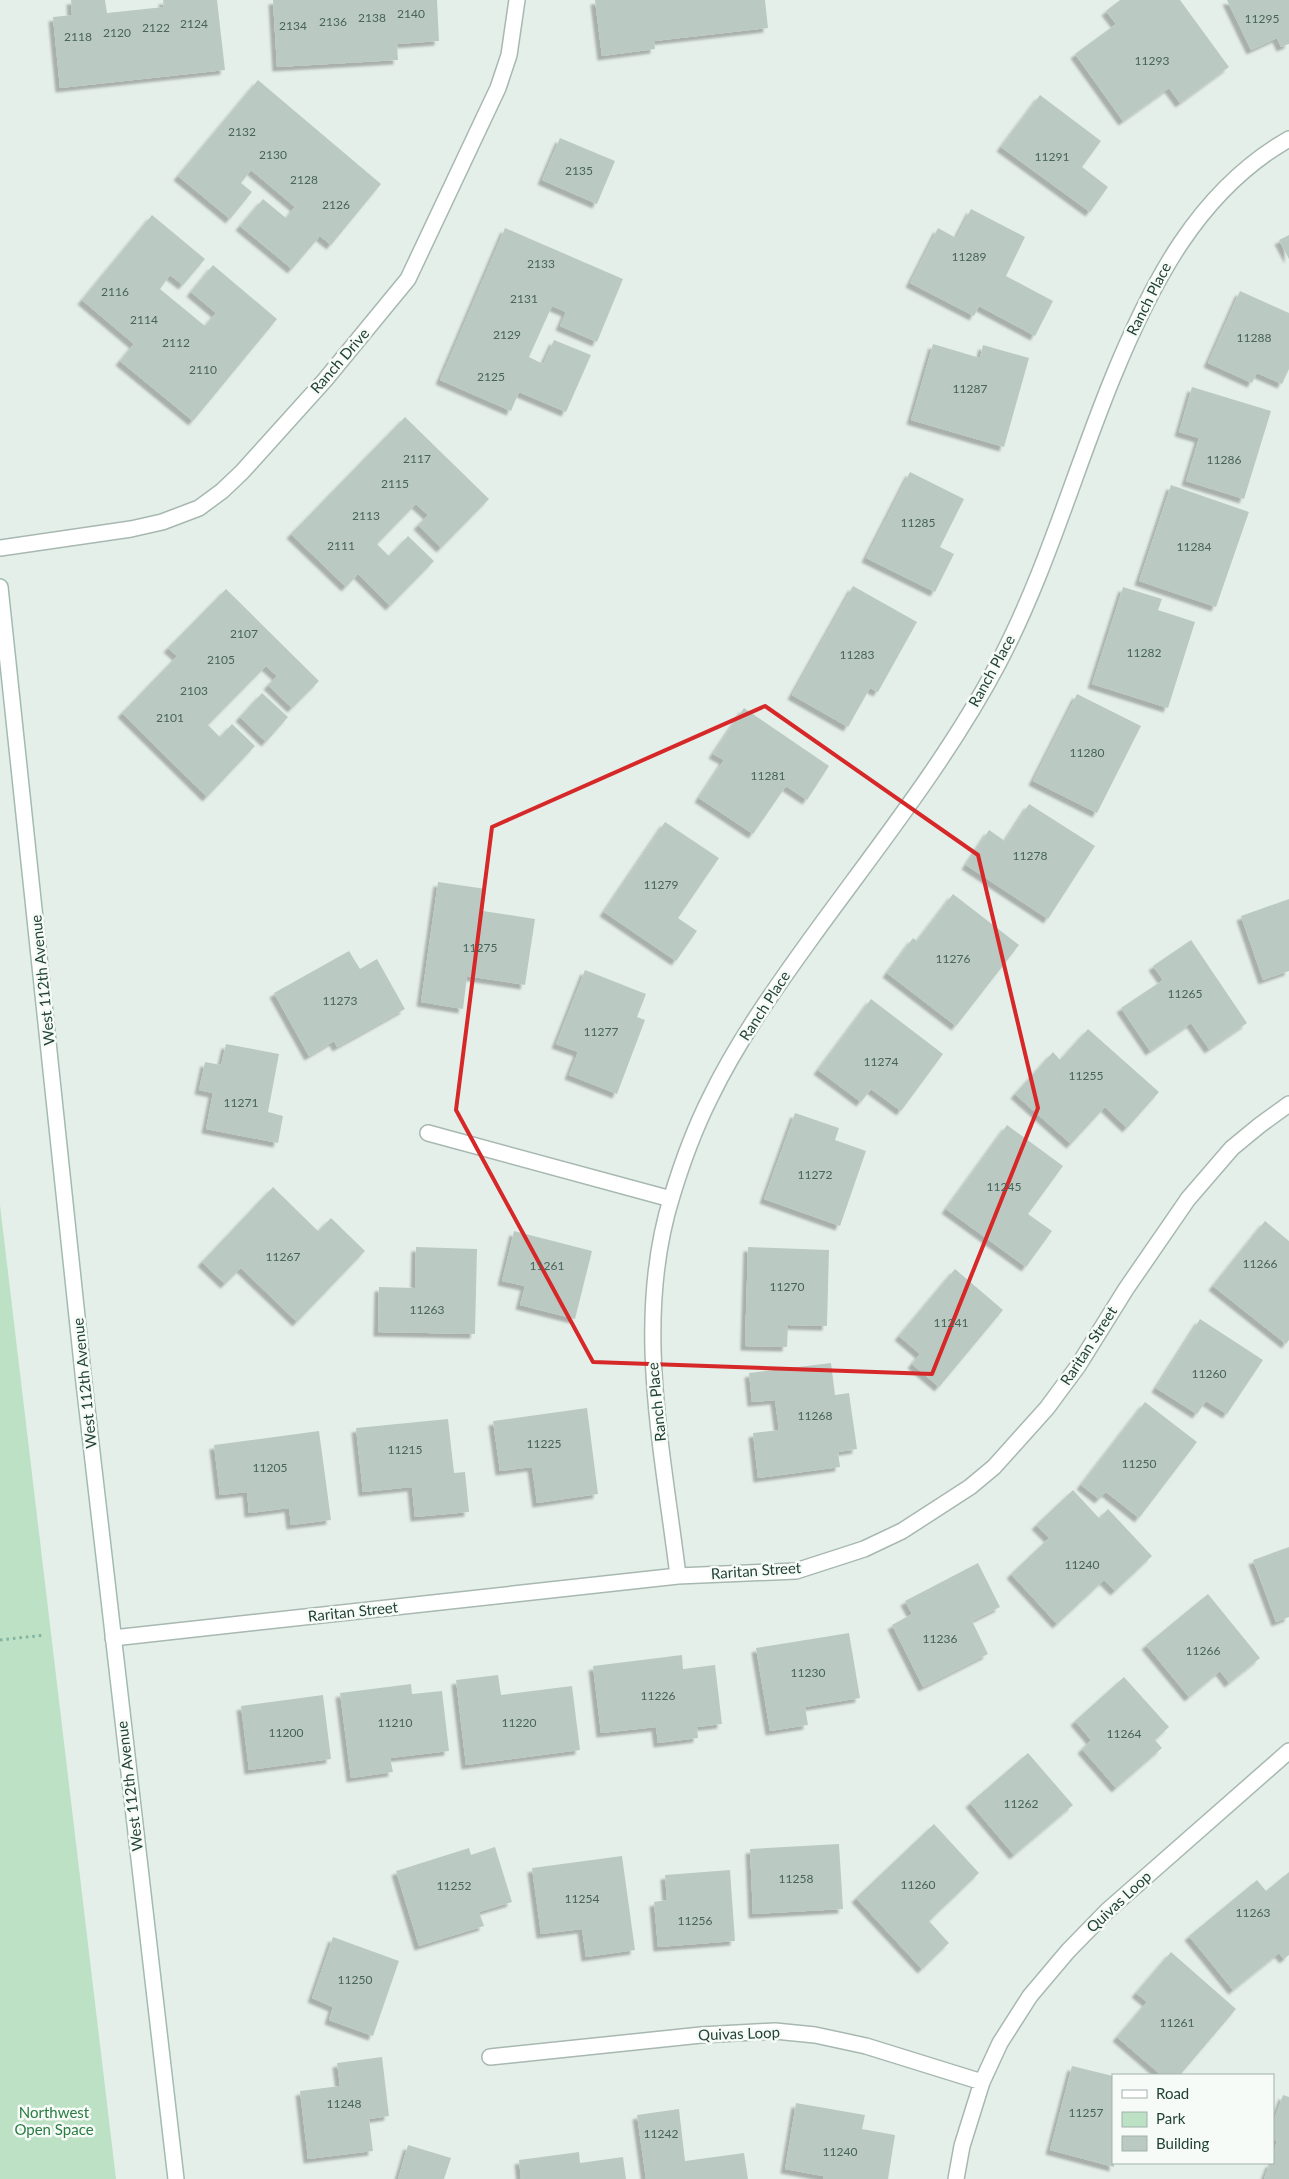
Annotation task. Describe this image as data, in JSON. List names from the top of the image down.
{
  "streets": {
    "street": [
      "Ranch Place",
      "Ranch Drive",
      "West 112th Avenue",
      "Raritan Street",
      "Quivas Loop"
    ]
  },
  "crossings": [
    ["Ranch Place", "Raritan Street"],
    ["West 112th Avenue", "Raritan Street"]
  ],
  "parks": ["Northwest Open Space"],
  "house_numbers": [
    "2140",
    "2138",
    "11295",
    "2136",
    "2124",
    "2134",
    "2122",
    "2120",
    "2118",
    "11293",
    "2132",
    "2130",
    "11291",
    "2135",
    "2128",
    "2126",
    "11289",
    "2133",
    "2116",
    "2131",
    "2114",
    "2129",
    "11288",
    "2112",
    "2110",
    "2125",
    "11287",
    "2117",
    "11286",
    "2115",
    "2113",
    "11285",
    "2111",
    "11284",
    "2107",
    "11282",
    "11283",
    "2105",
    "2103",
    "2101",
    "11280",
    "11281",
    "11278",
    "11279",
    "11275",
    "11276",
    "11265",
    "11273",
    "11277",
    "11274",
    "11255",
    "11271",
    "11272",
    "11245",
    "11267",
    "11266",
    "11261",
    "11270",
    "11263",
    "11241",
    "11260",
    "11268",
    "11225",
    "11215",
    "11250",
    "11205",
    "11240",
    "11236",
    "11266",
    "11230",
    "11226",
    "11210",
    "11220",
    "11200",
    "11264",
    "11262",
    "11258",
    "11260",
    "11252",
    "11254",
    "11263",
    "11256",
    "11250",
    "11261",
    "11248",
    "11257",
    "11242",
    "11240"
  ],
  "legend": ["Road", "Park", "Building"]
}
